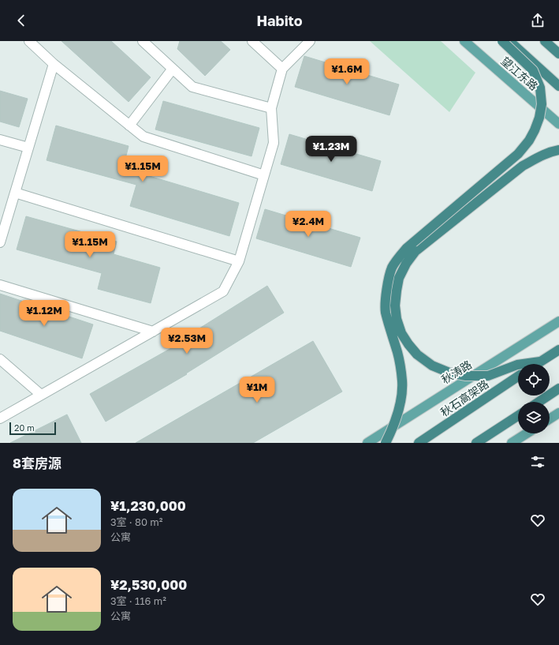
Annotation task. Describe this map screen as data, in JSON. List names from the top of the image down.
{
  "streets": {
    "highway": ["秋石高架路"],
    "main road": ["望江东路", "秋涛路"]
  },
  "scale_bar": "20 m",
  "page": {
    "header": "Habito",
    "price": [
      "¥1.6M",
      "¥1.23M",
      "¥1.15M",
      "¥2.4M",
      "¥1.15M",
      "¥1.12M",
      "¥2.53M",
      "¥1M"
    ],
    "scale": "20 m",
    "heading": "8套房源",
    "list": [
      {
        "name": "¥1,230,000",
        "note": "3室 · 80 m² · 公寓"
      },
      {
        "name": "¥2,530,000",
        "note": "3室 · 116 m² · 公寓"
      }
    ]
  }
}
